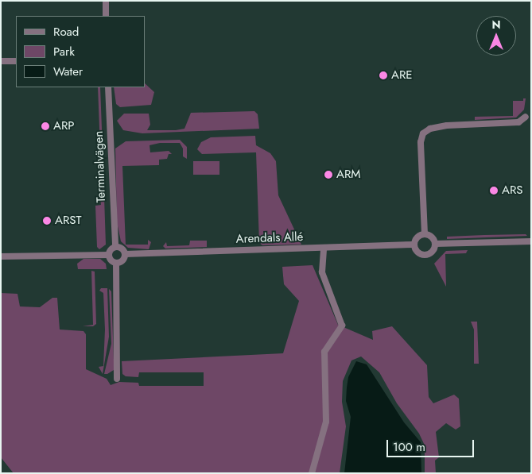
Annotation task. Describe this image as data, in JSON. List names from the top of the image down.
{
  "streets": {
    "street": ["Terminalvägen", "Arendals Allé"]
  },
  "crossings": [
    ["Terminalvägen", "Arendals Allé"]
  ],
  "places": [
    "ARE",
    "ARP",
    "ARM",
    "ARS",
    "ARST"
  ],
  "legend": ["Road", "Park", "Water"],
  "scale_bar": "100 m",
  "north": "top"
}
